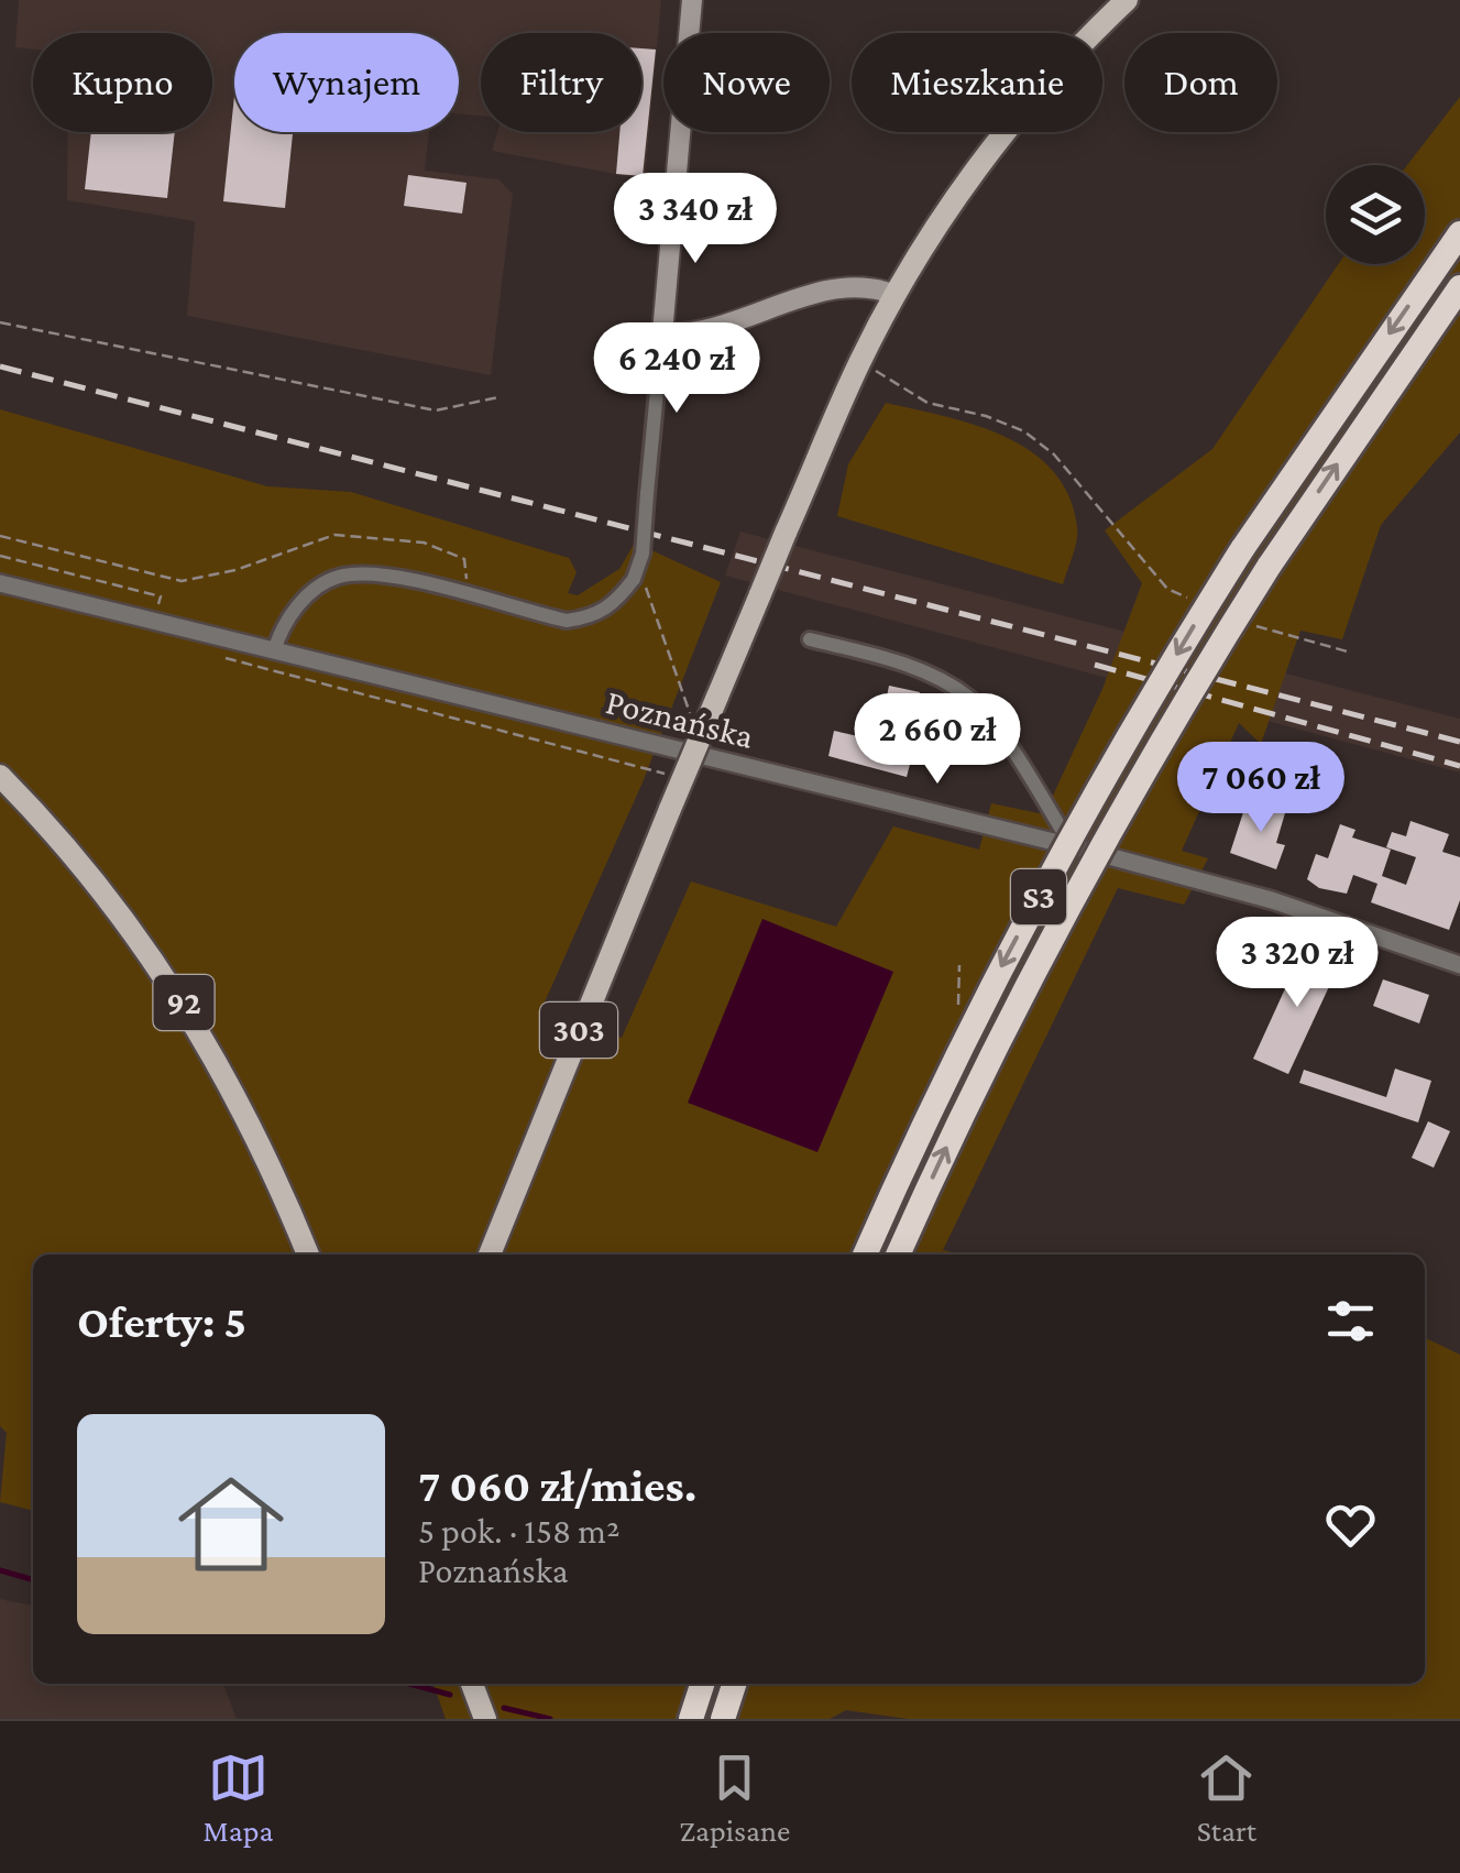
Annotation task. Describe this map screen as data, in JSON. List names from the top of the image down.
{
  "streets": {
    "highway": ["S3"],
    "main road": ["92", "303"],
    "street": ["Poznańska"]
  },
  "page": {
    "chip": [
      "Kupno",
      "Wynajem",
      "Filtry",
      "Nowe",
      "Mieszkanie",
      "Dom"
    ],
    "price": [
      "3 340 zł",
      "6 240 zł",
      "2 660 zł",
      "7 060 zł",
      "3 320 zł"
    ],
    "heading": "Oferty: 5",
    "list": [
      {
        "name": "7 060 zł/mies.",
        "note": "5 pok. · 158 m² · Poznańska"
      }
    ],
    "tabs": ["Mapa", "Zapisane", "Start"]
  }
}
